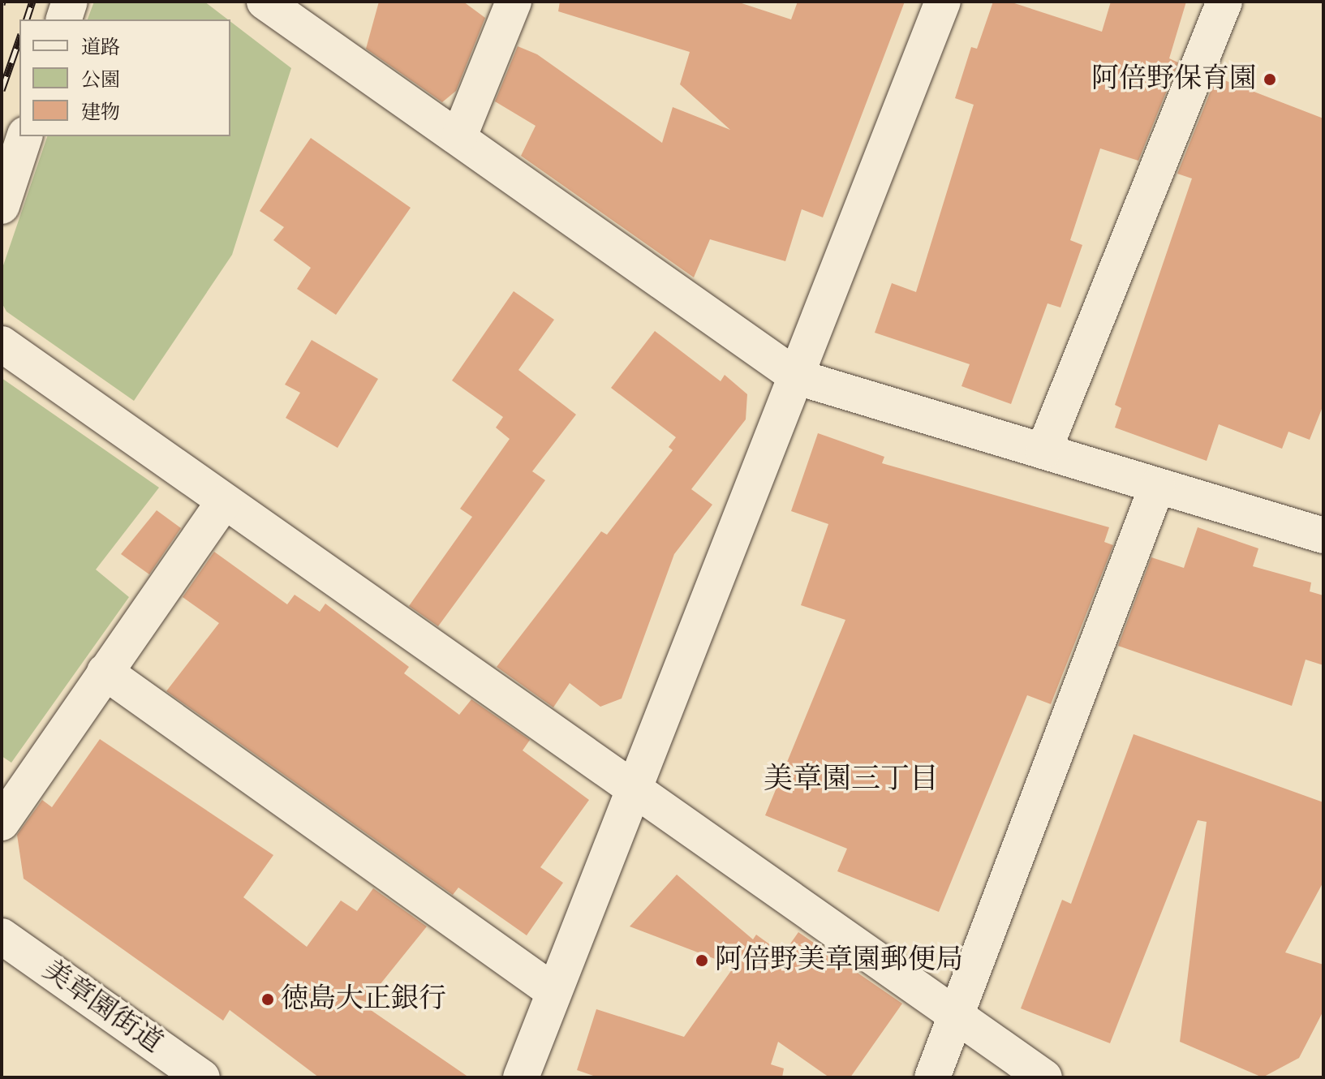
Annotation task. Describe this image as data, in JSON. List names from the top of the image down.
{
  "streets": {
    "street": ["美章園街道"]
  },
  "districts": ["美章園三丁目"],
  "places": ["阿倍野保育園", "阿倍野美章園郵便局", "徳島大正銀行"],
  "legend": ["道路", "公園", "建物"]
}
